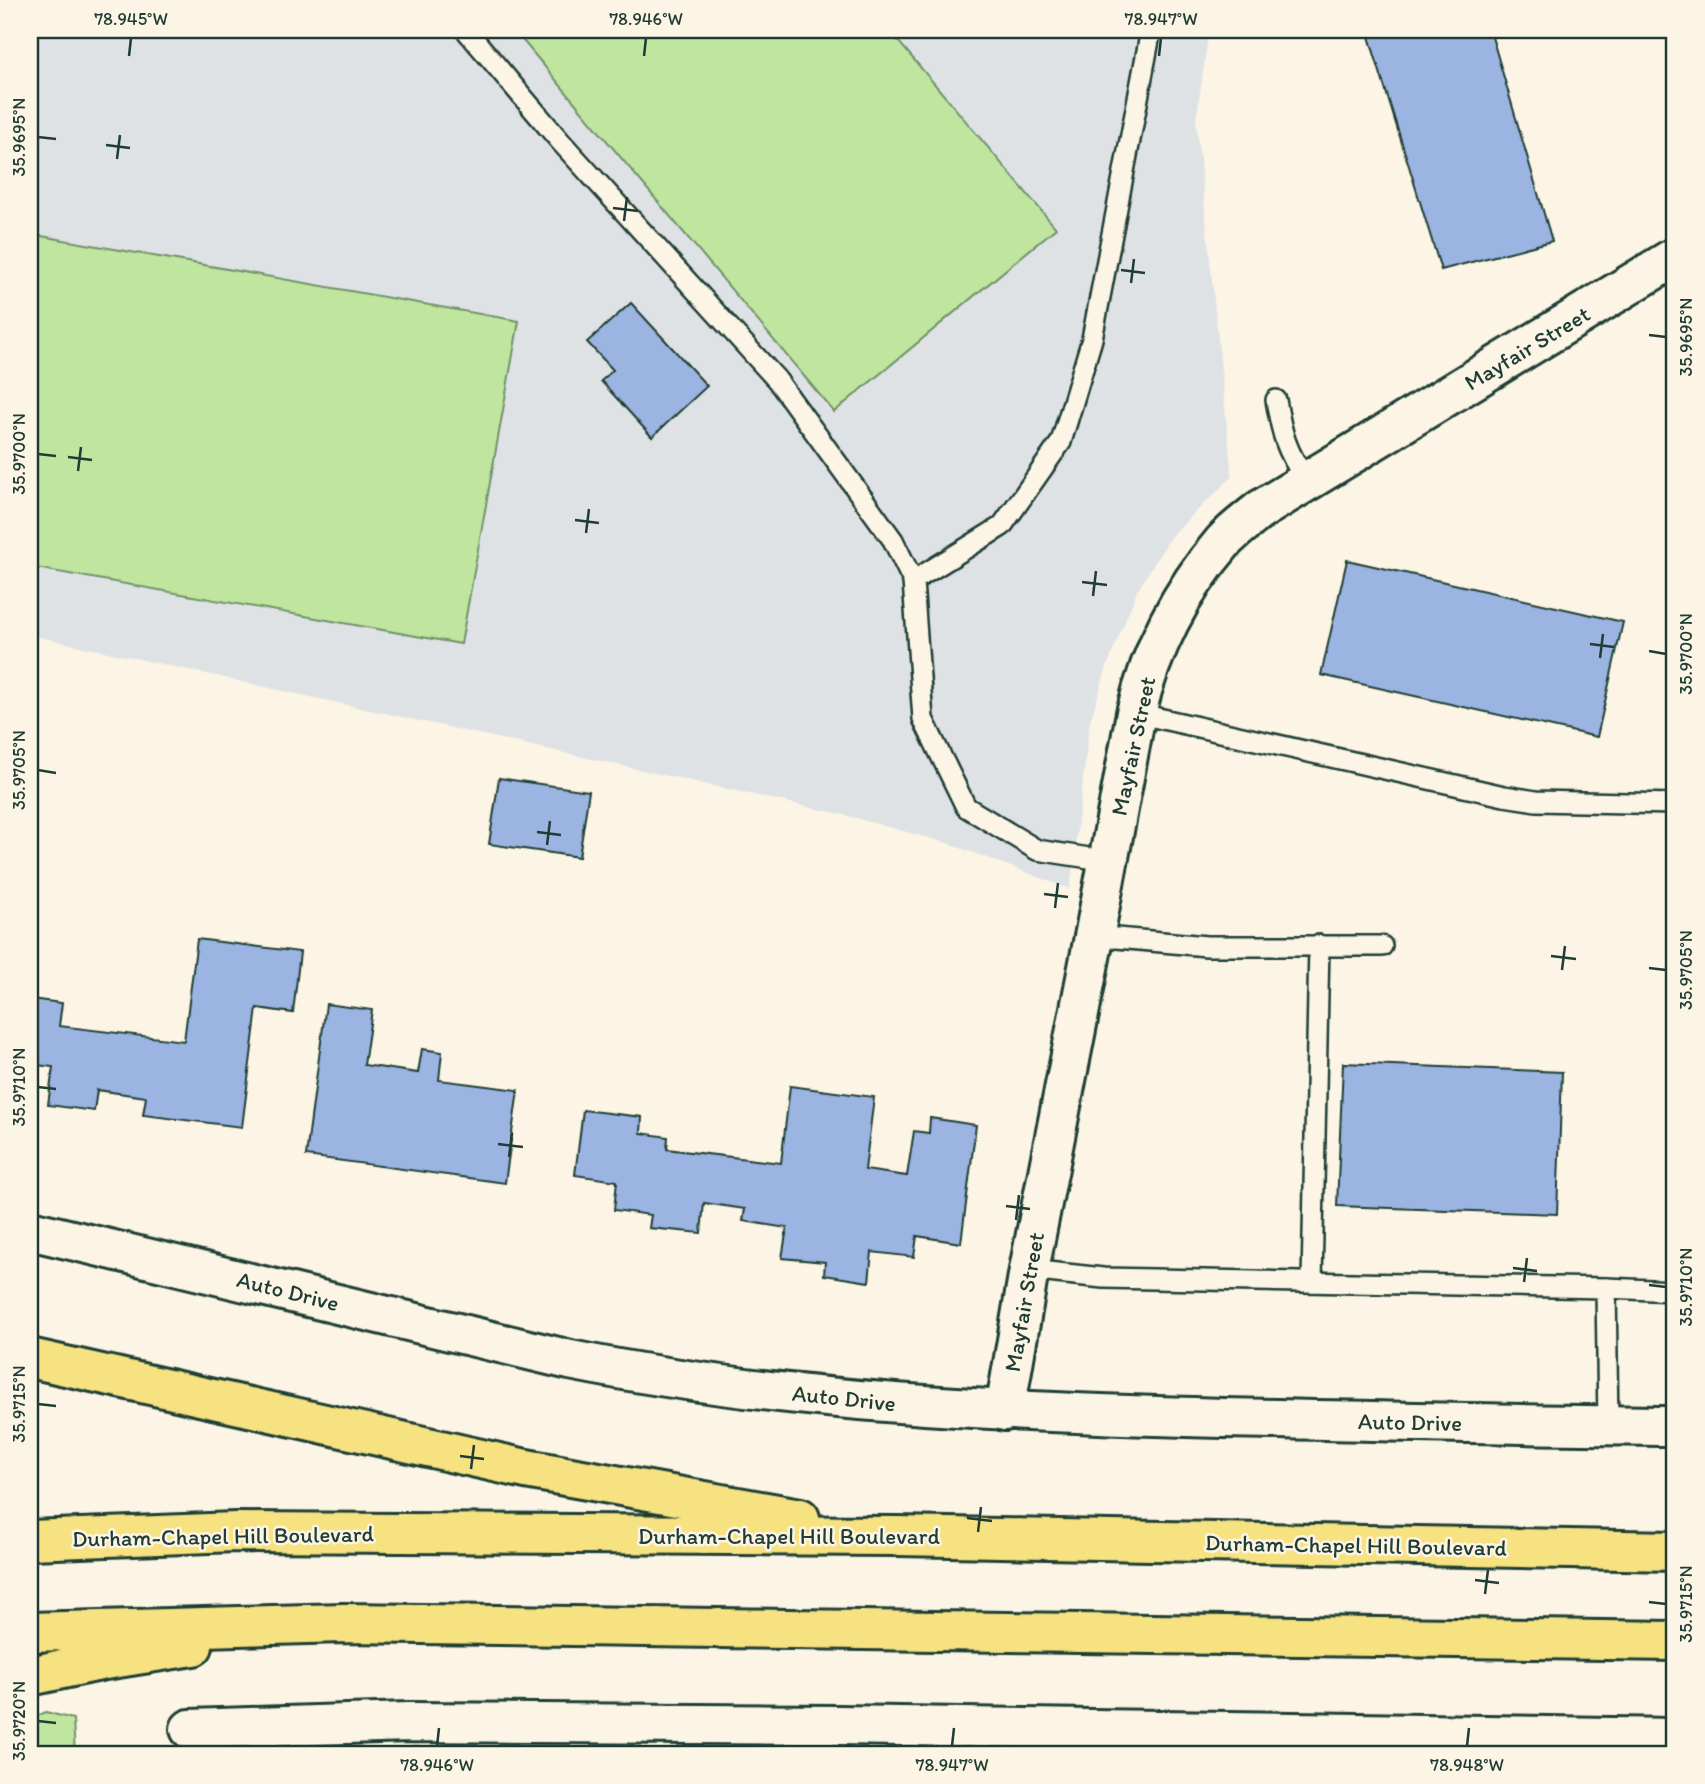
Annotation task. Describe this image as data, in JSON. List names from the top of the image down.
{
  "streets": {
    "main road": ["Durham-Chapel Hill Boulevard"],
    "street": ["Mayfair Street", "Auto Drive"]
  },
  "crossings": [
    ["Mayfair Street", "Auto Drive"]
  ],
  "coordinates": [
    "78.945°W",
    "78.946°W",
    "78.947°W",
    "35.9695°N",
    "35.9700°N",
    "35.9705°N",
    "35.9710°N",
    "35.9715°N",
    "35.9720°N",
    "78.948°W"
  ]
}
